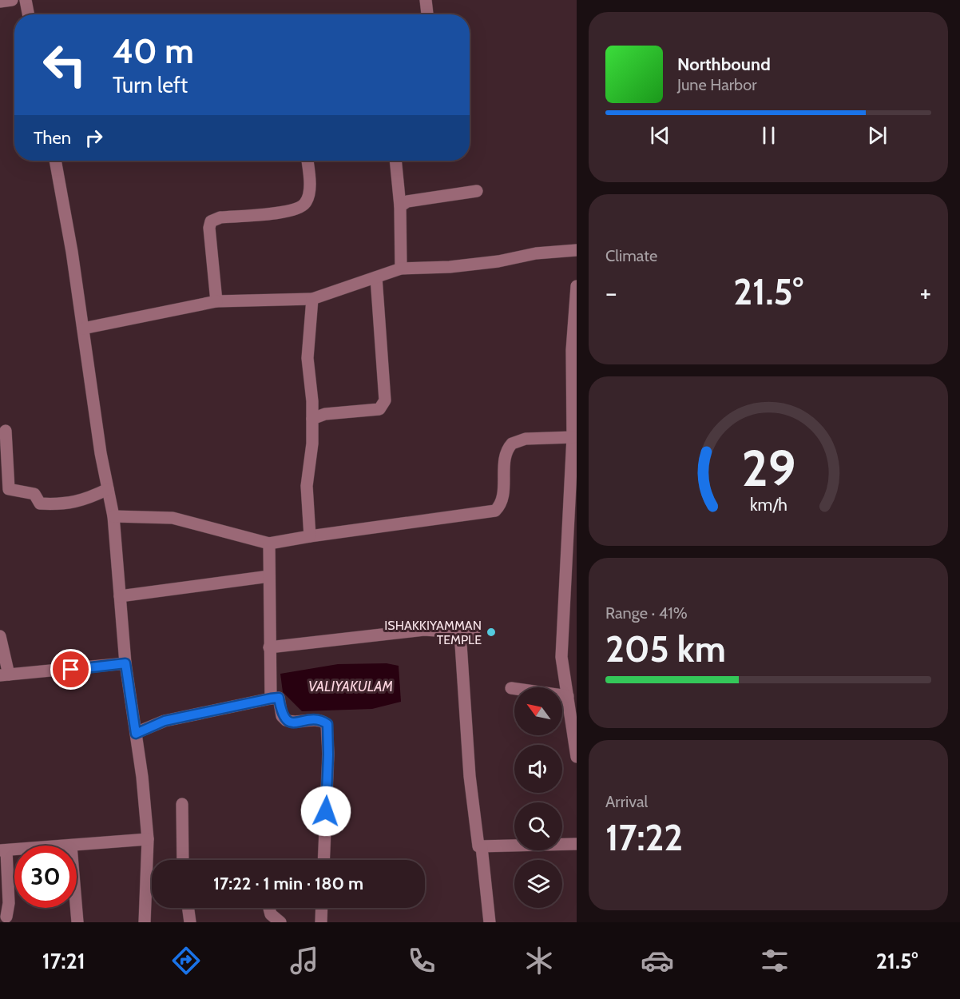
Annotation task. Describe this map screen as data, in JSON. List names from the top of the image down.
{
  "water": ["VALIYAKULAM"],
  "places": ["ISHAKKIYAMMAN TEMPLE"],
  "north": "top left",
  "page": {
    "turn": ["40 m", "Turn left"],
    "song": ["Northbound", "June Harbor"],
    "then": "Then",
    "tile": [
      "Climate",
      ["Range · 41%", "205 km"],
      ["Arrival", "17:22"]
    ],
    "heat": ["−", "21.5°", "+"],
    "limit": "30",
    "trip": "17:22 · 1 min · 180 m",
    "tabs": ["17:21", "21.5°"],
    "gauge": ["29", "km/h"]
  }
}
